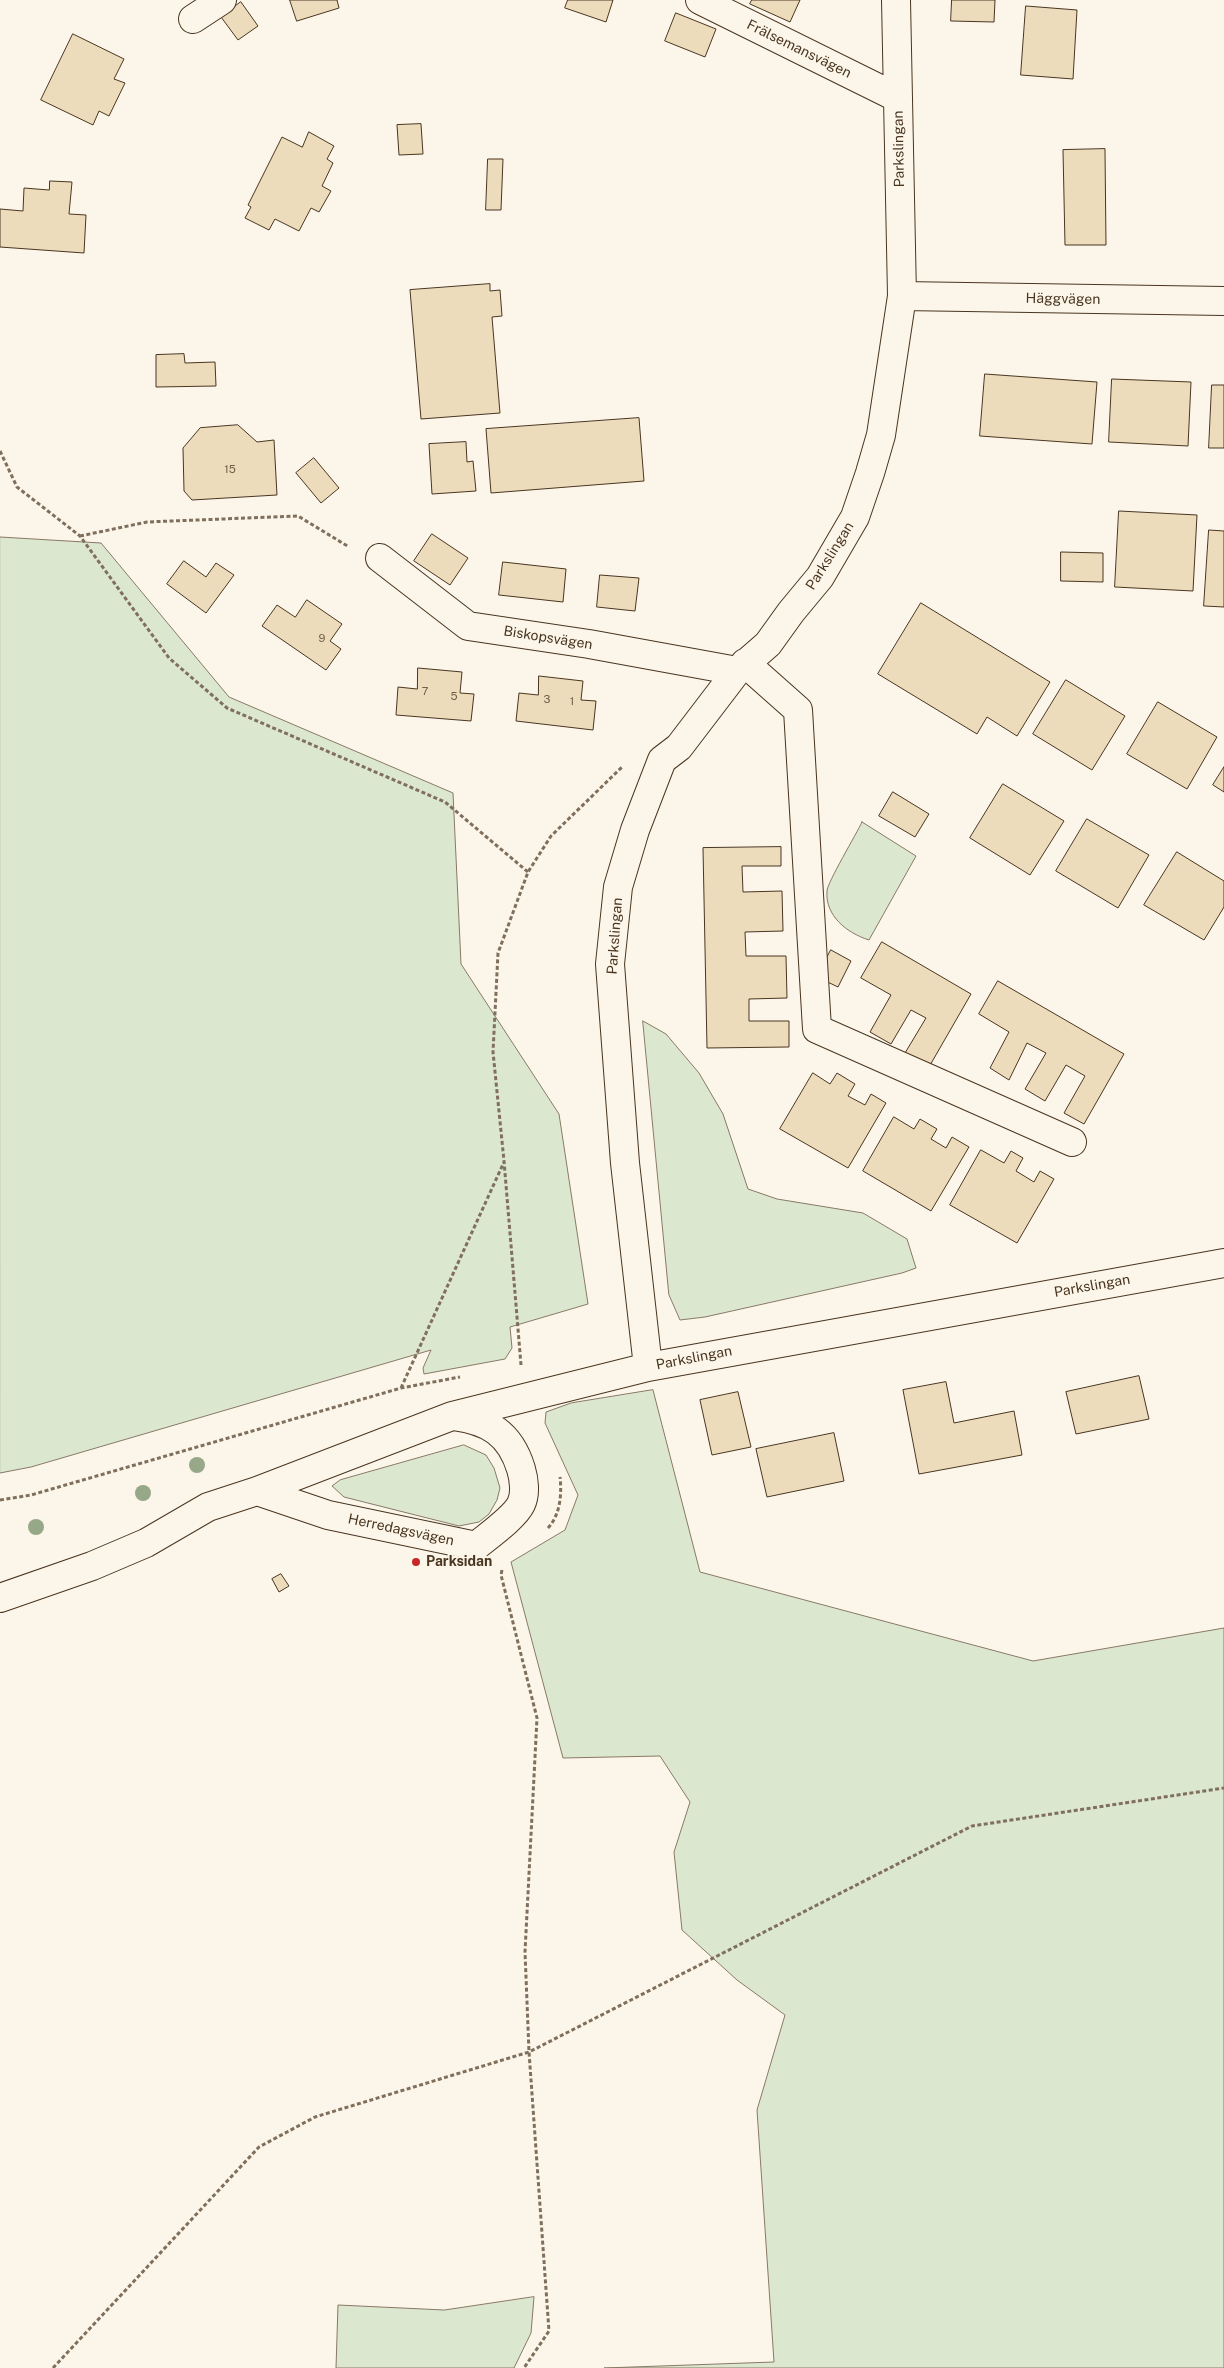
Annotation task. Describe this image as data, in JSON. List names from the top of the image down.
{
  "streets": {
    "street": [
      "Frälsemansvägen",
      "Parkslingan",
      "Häggvägen",
      "Biskopsvägen",
      "Herredagsvägen"
    ]
  },
  "crossings": [
    ["Frälsemansvägen", "Parkslingan"],
    ["Parkslingan", "Häggvägen"],
    ["Parkslingan", "Biskopsvägen"]
  ],
  "places": ["Parksidan"],
  "house_numbers": [
    "15",
    "9",
    "7",
    "5",
    "3",
    "1"
  ]
}
